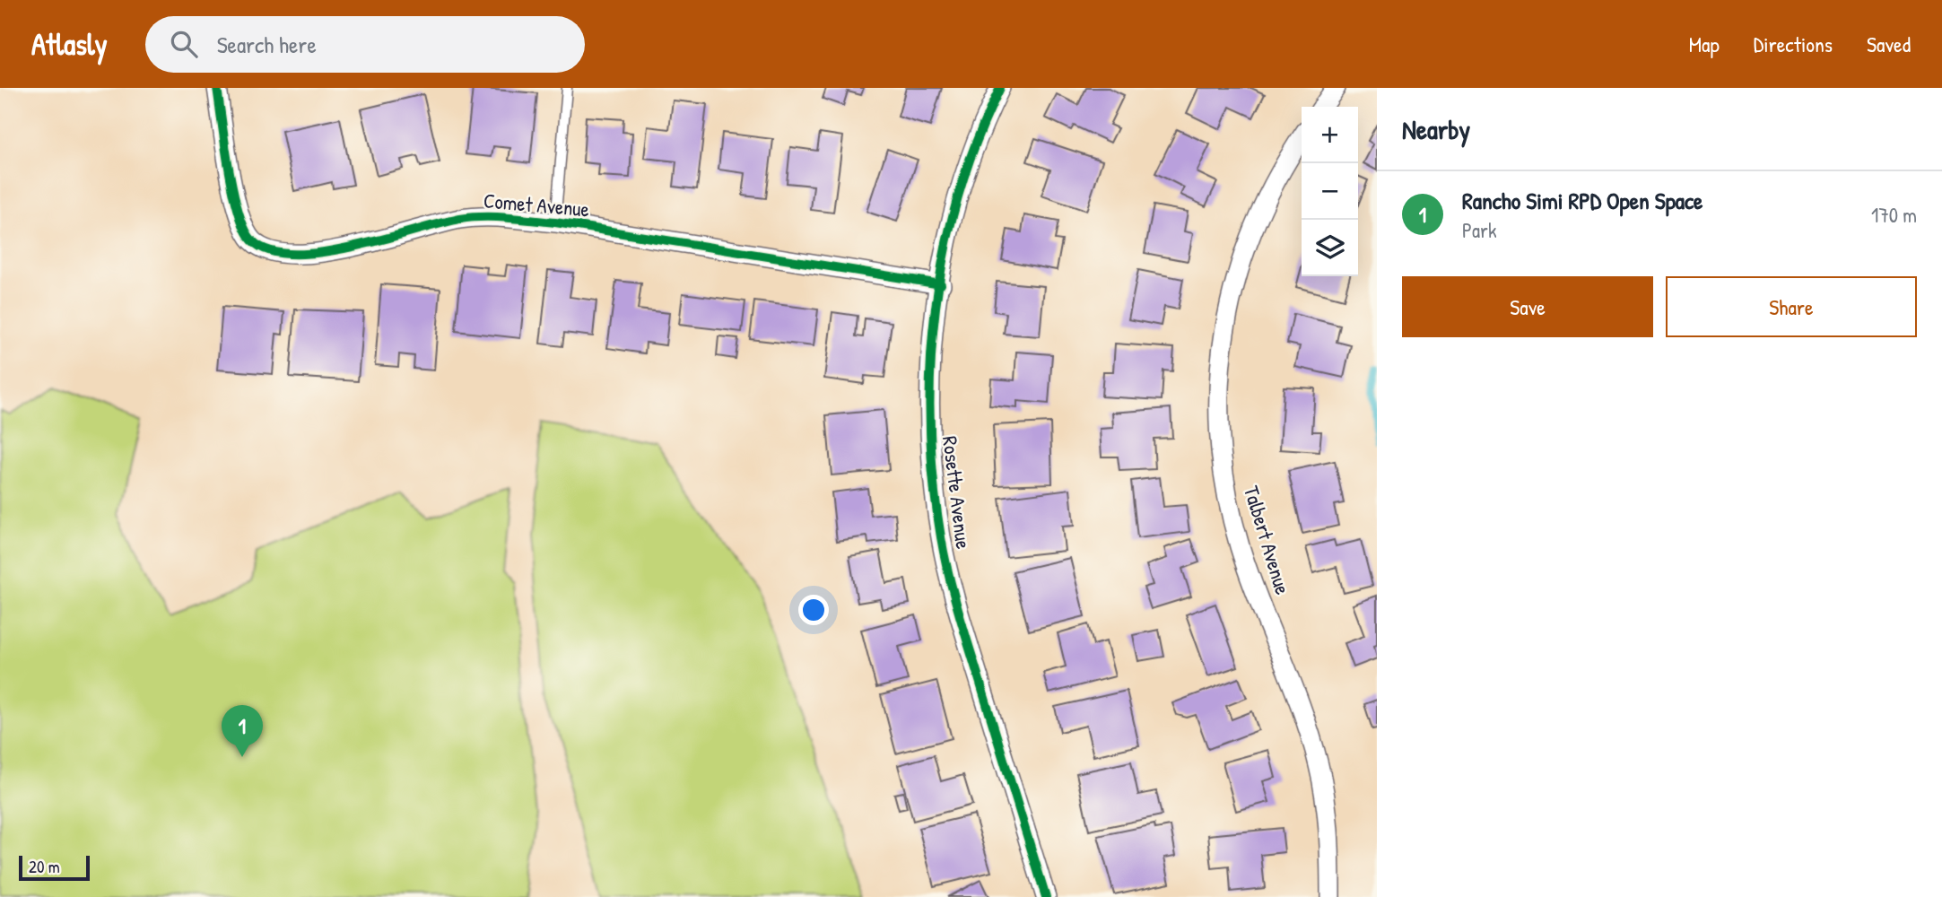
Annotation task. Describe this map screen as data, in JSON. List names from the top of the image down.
{
  "streets": {
    "street": ["Comet Avenue", "Rosette Avenue", "Talbert Avenue"]
  },
  "crossings": [
    ["Comet Avenue", "Rosette Avenue"]
  ],
  "scale_bar": "20 m",
  "page": {
    "header": "Atlasly",
    "search": "Search here",
    "nav": ["Map", "Directions", "Saved"],
    "heading": "Nearby",
    "map_buttons": ["+", "−"],
    "list": [
      {
        "mark": "1",
        "name": "Rancho Simi RPD Open Space",
        "note": "Park",
        "value": "170 m"
      }
    ],
    "buttons": ["Save", "Share"],
    "pins": "1",
    "scale": "20 m"
  }
}
